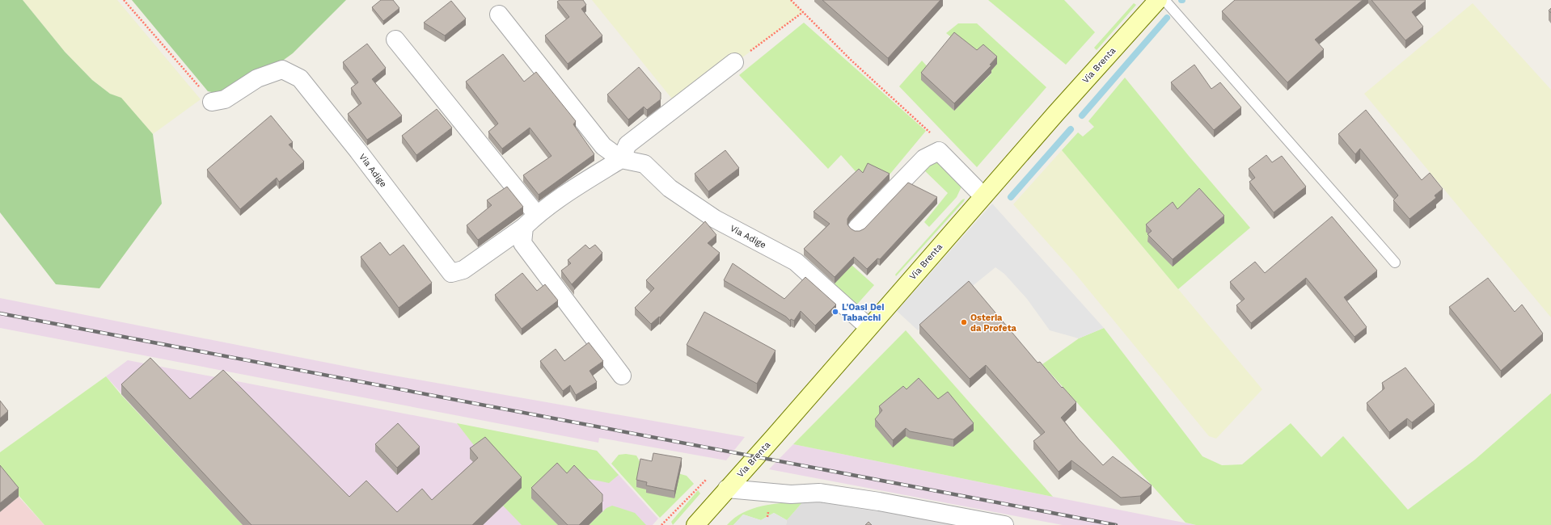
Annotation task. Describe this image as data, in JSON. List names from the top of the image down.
{
  "streets": {
    "street": ["Via Brenta", "Via Adige"]
  },
  "crossings": [
    ["Via Brenta", "Via Adige"]
  ],
  "places": ["L'Oasi Dei Tabacchi", "Osteria da Profeta"]
}
